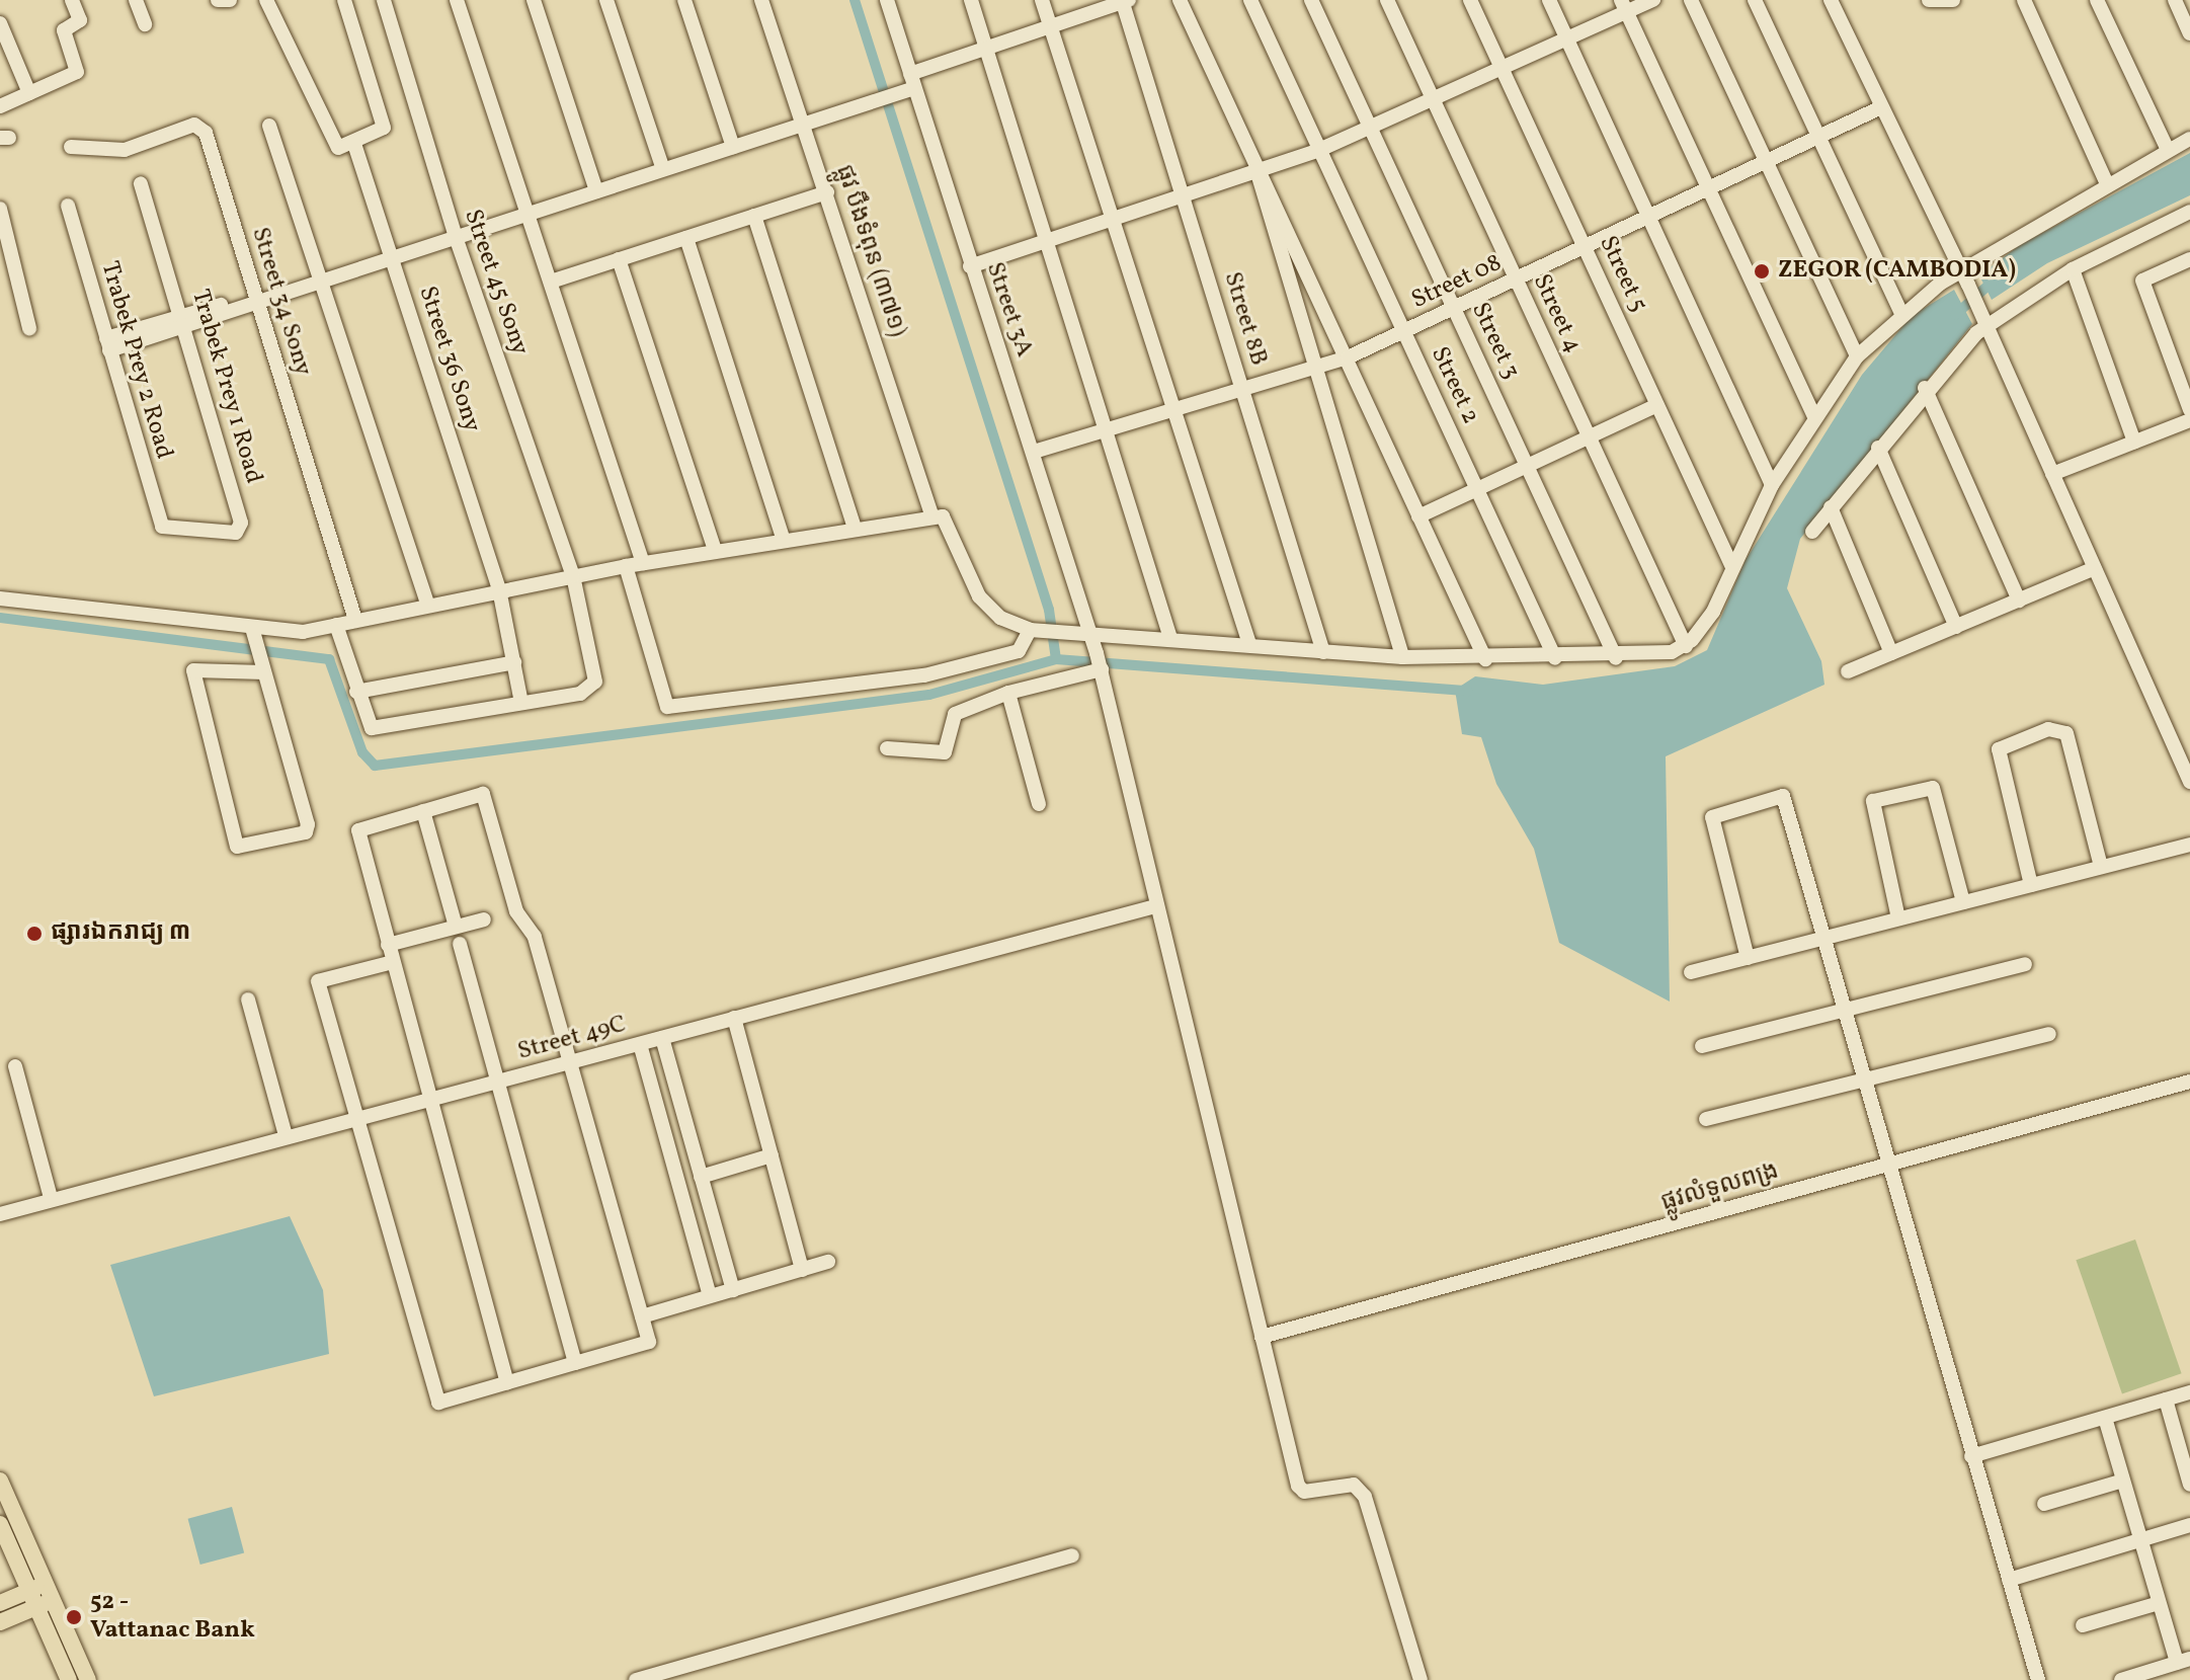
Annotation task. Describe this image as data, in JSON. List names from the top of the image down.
{
  "streets": {
    "street": [
      "ផ្លូវ បឹងទំពុន (៣៧១)",
      "Street 5",
      "Street 45 Sony",
      "Street 08",
      "Street 34 Sony",
      "Street 3A",
      "Street 4",
      "Street 8B",
      "Street 3",
      "Street 36 Sony",
      "Trabek Prey 2 Road",
      "Street 2",
      "Trabek Prey 1 Road",
      "Street 49C",
      "ផ្លូវលំទួលពង្រ"
    ]
  },
  "crossings": [
    ["Street 5", "Street 08"],
    ["Street 45 Sony", "Street 36 Sony"],
    ["Street 08", "Street 3A"],
    ["Street 08", "Street 4"],
    ["Street 08", "Street 8B"],
    ["Street 08", "Street 3"],
    ["Street 08", "Street 2"],
    ["Street 3A", "Street 49C"],
    ["Street 3A", "ផ្លូវលំទួលពង្រ"],
    ["Trabek Prey 2 Road", "Trabek Prey 1 Road"]
  ],
  "places": ["ZEGOR (CAMBODIA)", "ផ្សារឯករាជ្យ ៣", "52 - Vattanac Bank"]
}
